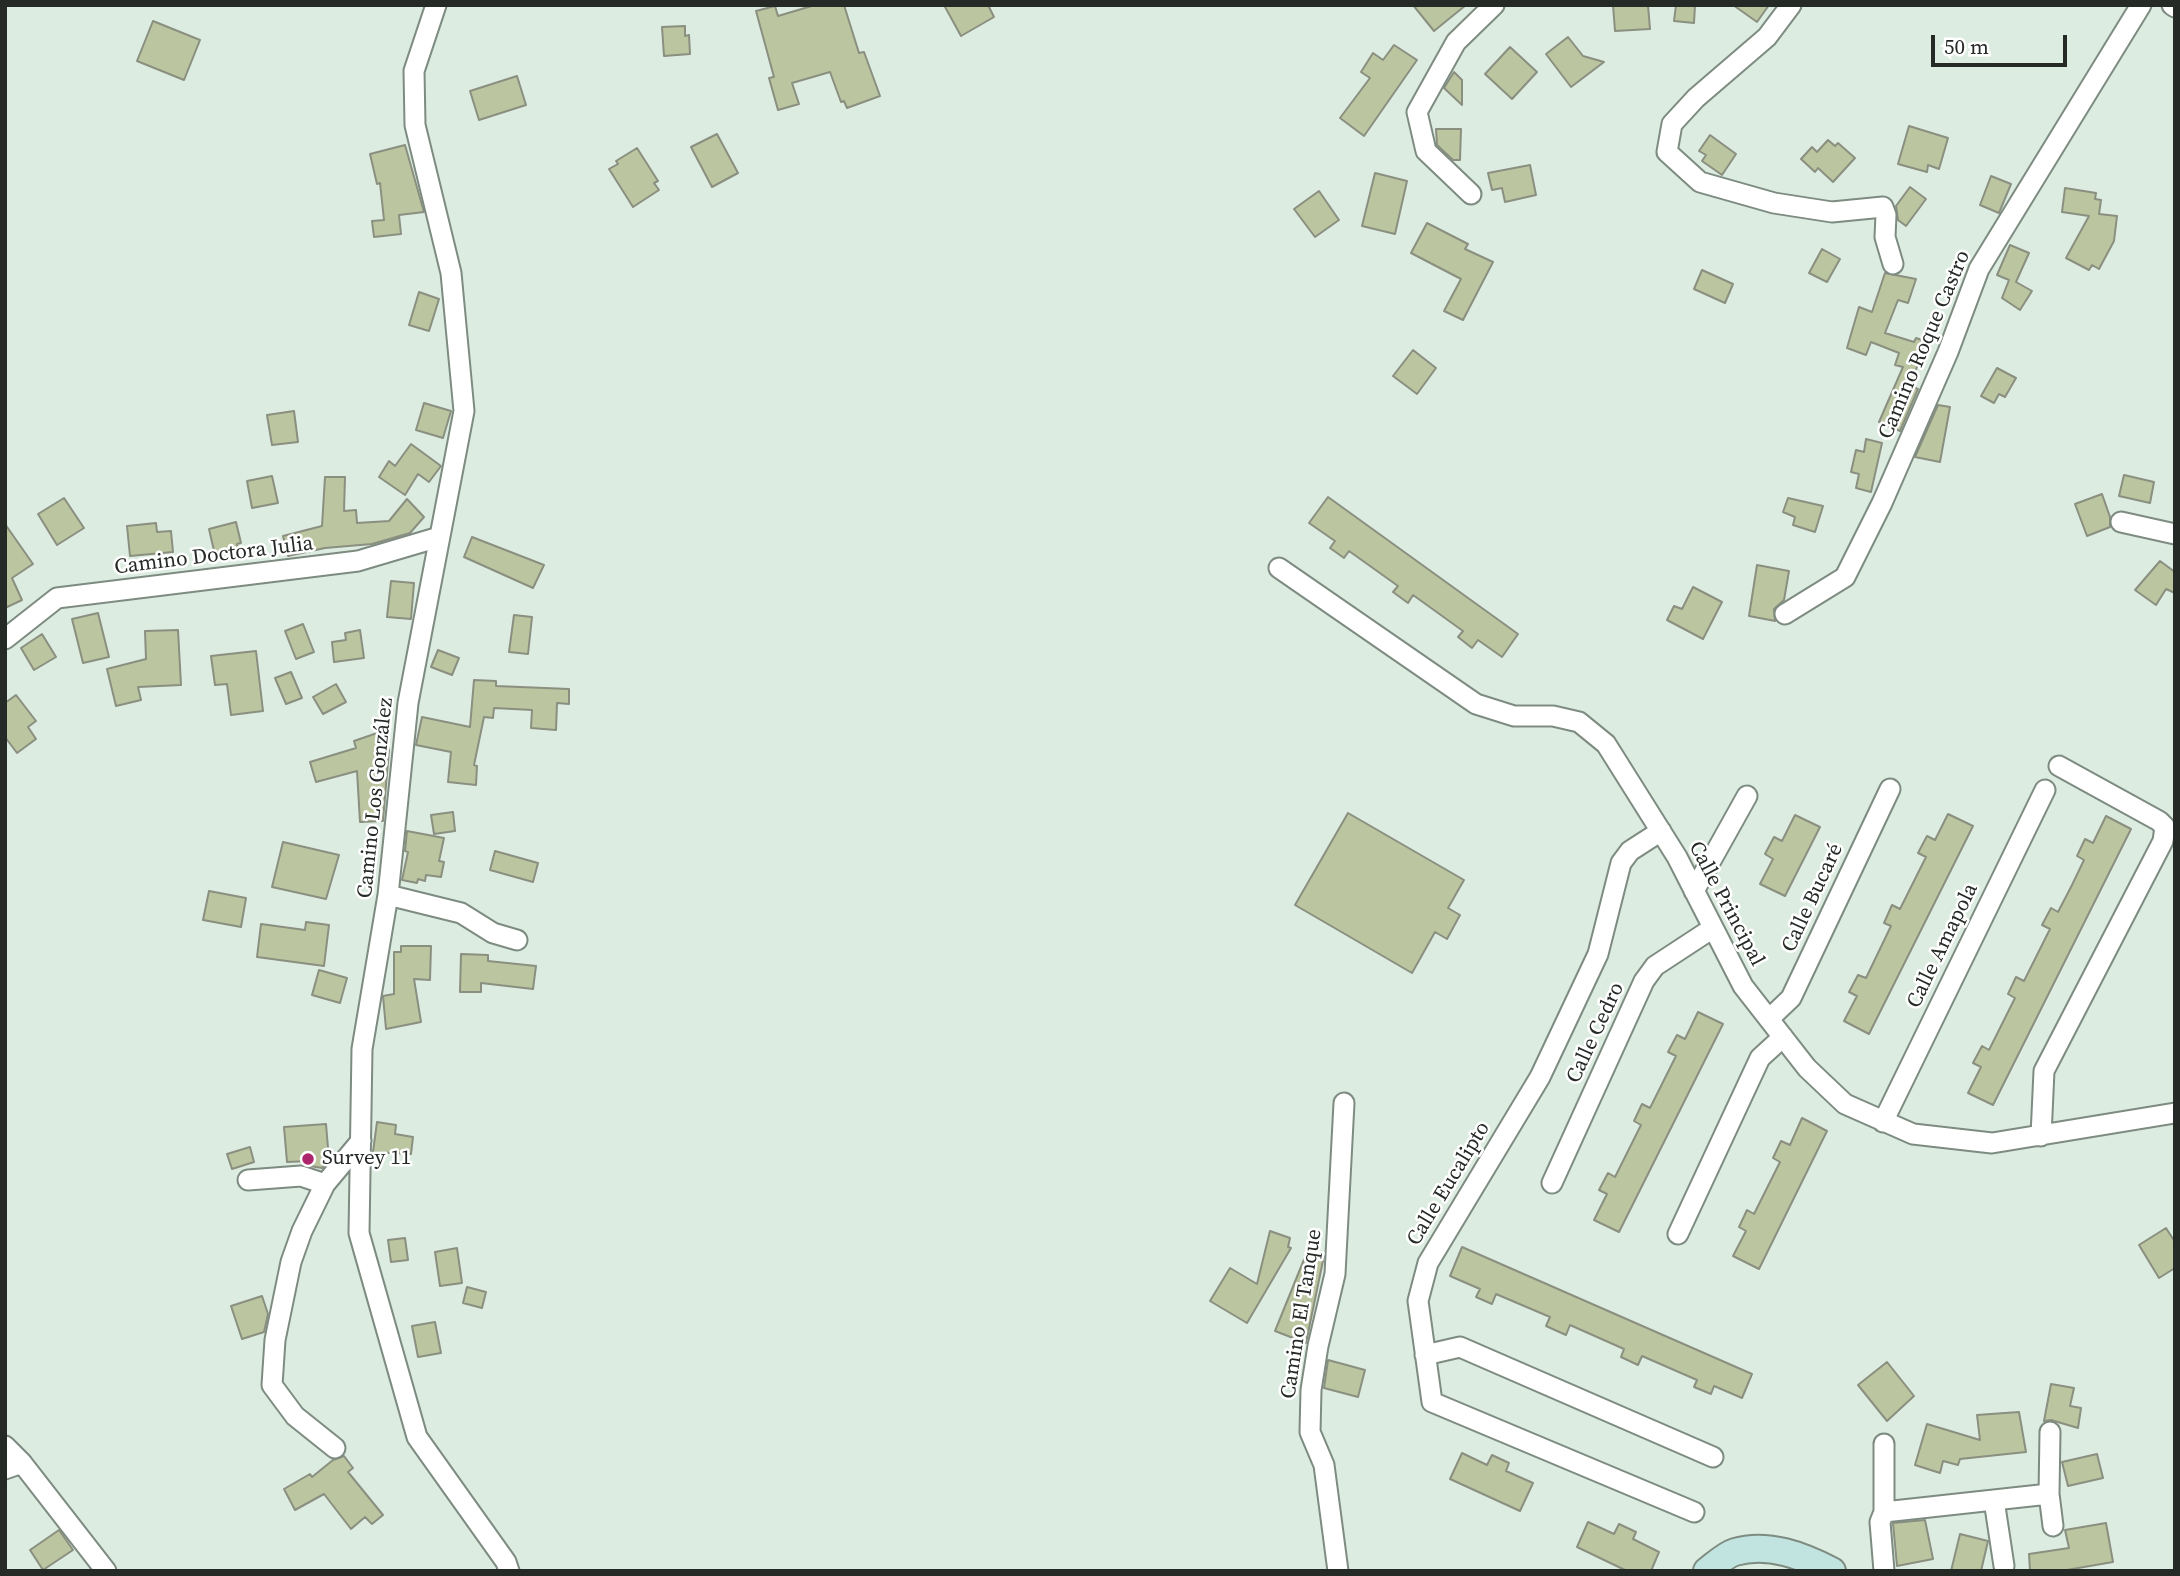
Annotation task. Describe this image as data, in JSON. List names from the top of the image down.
{
  "streets": {
    "street": [
      "Camino Roque Castro",
      "Camino Doctora Julia",
      "Camino Los González",
      "Calle Bucaré",
      "Calle Principal",
      "Calle Amapola",
      "Calle Cedro",
      "Calle Eucalipto",
      "Camino El Tanque"
    ]
  },
  "crossings": [
    ["Camino Doctora Julia", "Camino Los González"],
    ["Calle Bucaré", "Calle Principal"],
    ["Calle Principal", "Calle Amapola"],
    ["Calle Principal", "Calle Cedro"],
    ["Calle Principal", "Calle Eucalipto"]
  ],
  "places": ["Survey 11"],
  "scale_bar": "50 m"
}
